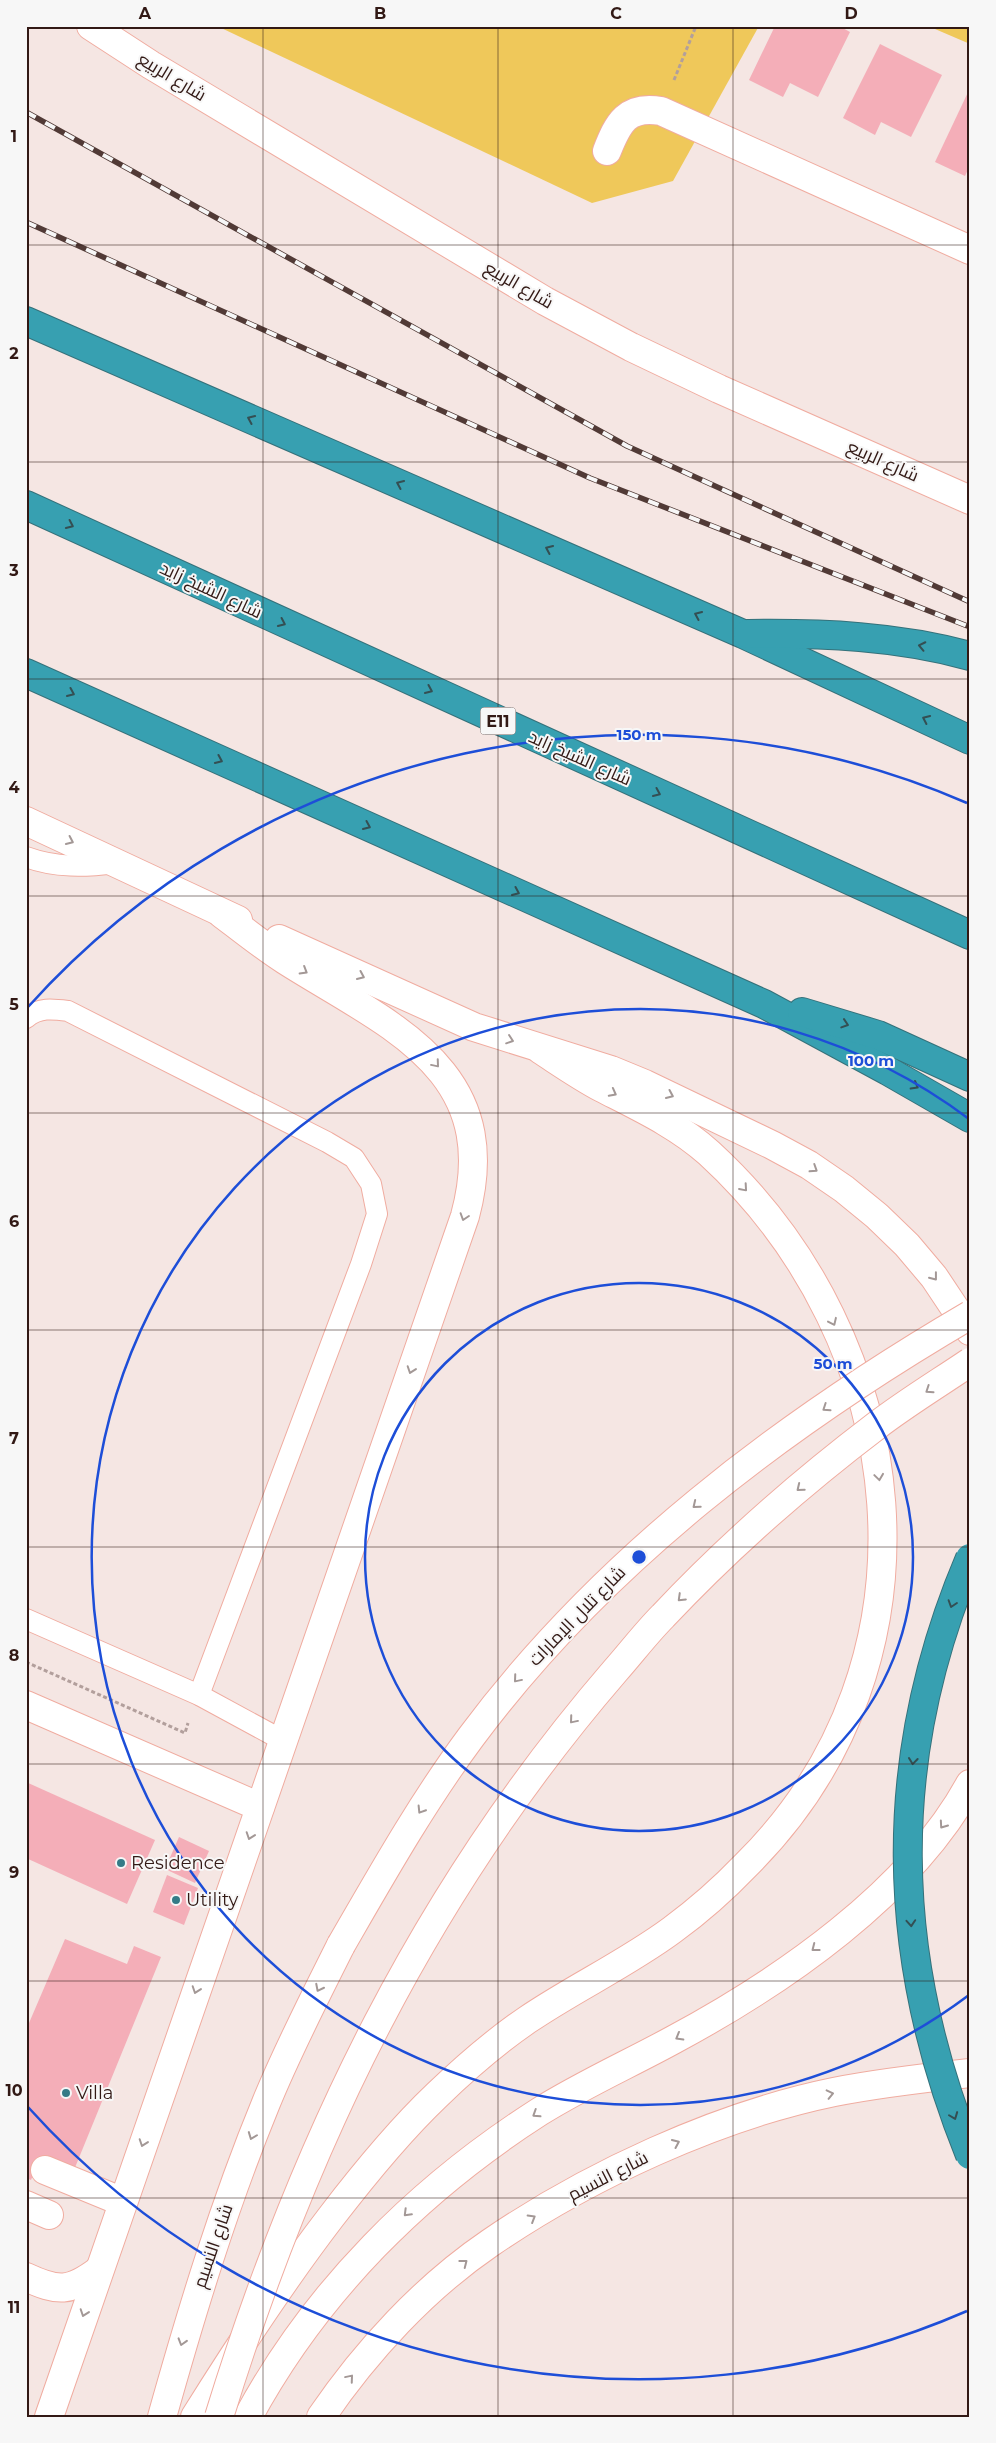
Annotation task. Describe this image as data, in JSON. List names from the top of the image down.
{
  "streets": {
    "highway": ["شارع الشيخ زايد", "E11"],
    "main road": ["شارع الربيع", "شارع تلال الإمارات", "شارع النسيم"]
  },
  "crossings": [
    ["شارع تلال الإمارات", "شارع النسيم"]
  ],
  "places": ["Residence", "Utility", "Villa"],
  "grid": {
    "columns": [
      "A",
      "B",
      "C",
      "D"
    ],
    "rows": [
      "1",
      "2",
      "3",
      "4",
      "5",
      "6",
      "7",
      "8",
      "9",
      "10",
      "11"
    ]
  },
  "rings": ["150 m", "100 m", "50 m"]
}
